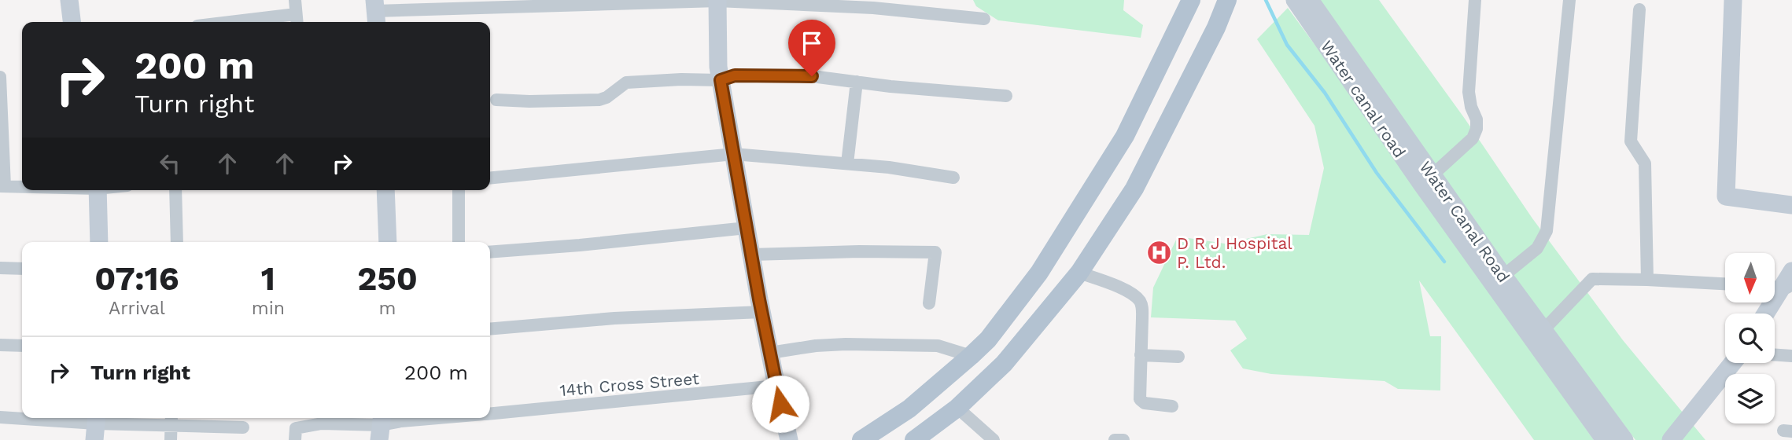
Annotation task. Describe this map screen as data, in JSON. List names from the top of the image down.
{
  "streets": {
    "main road": ["Water canal road", "Water Canal Road"],
    "street": ["14th Cross Street"]
  },
  "crossings": [
    ["Water canal road", "Water Canal Road"]
  ],
  "places": {
    "hospital": ["D R J Hospital P. Ltd."]
  },
  "north": "bottom",
  "page": {
    "turn": ["200 m", "Turn right"],
    "eta": [
      "07:16",
      "Arrival",
      "1",
      "min",
      "250",
      "m"
    ],
    "list": [
      {
        "name": "Turn right",
        "value": "200 m"
      }
    ]
  }
}
